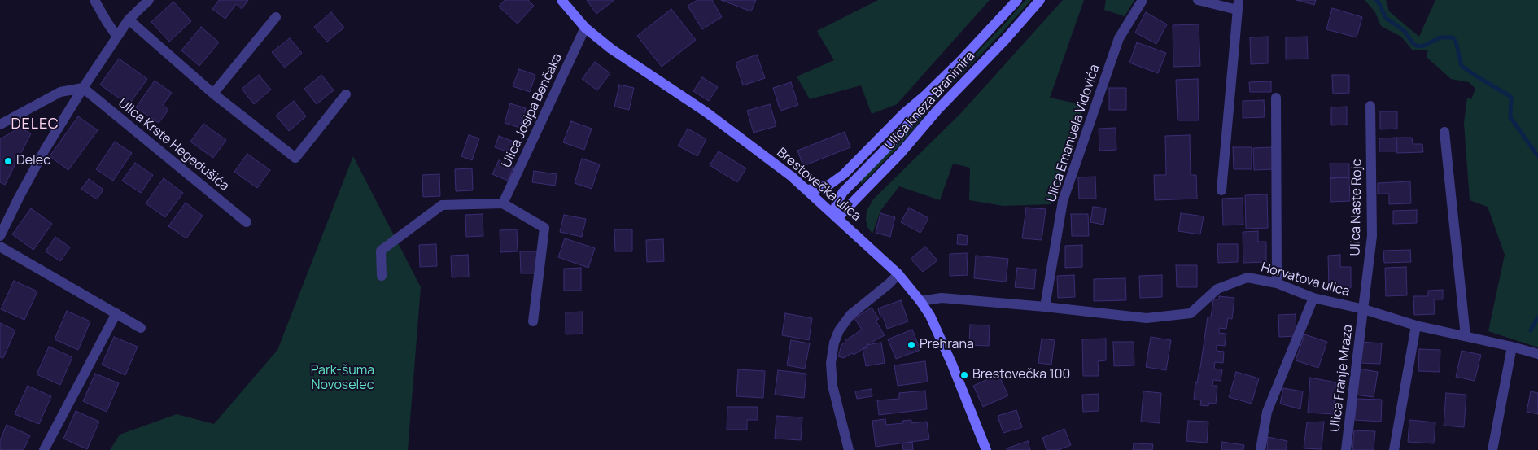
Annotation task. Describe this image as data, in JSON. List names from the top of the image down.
{
  "streets": {
    "street": [
      "Ulica kneza Branimira",
      "Ulica Josipa Benčaka",
      "Ulica Emanuela Vidovića",
      "Ulica Krste Hegedušića",
      "Brestovečka ulica",
      "Ulica Naste Rojc",
      "Horvatova ulica",
      "Ulica Franje Mraza"
    ]
  },
  "crossings": [
    ["Ulica kneza Branimira", "Brestovečka ulica"],
    ["Ulica Josipa Benčaka", "Brestovečka ulica"],
    ["Ulica Emanuela Vidovića", "Horvatova ulica"],
    ["Brestovečka ulica", "Horvatova ulica"],
    ["Ulica Naste Rojc", "Horvatova ulica"],
    ["Ulica Naste Rojc", "Ulica Franje Mraza"],
    ["Horvatova ulica", "Ulica Franje Mraza"]
  ],
  "districts": ["DELEC"],
  "parks": ["Park-šuma Novoselec"],
  "places": ["Delec", "Prehrana", "Brestovečka 100"]
}
